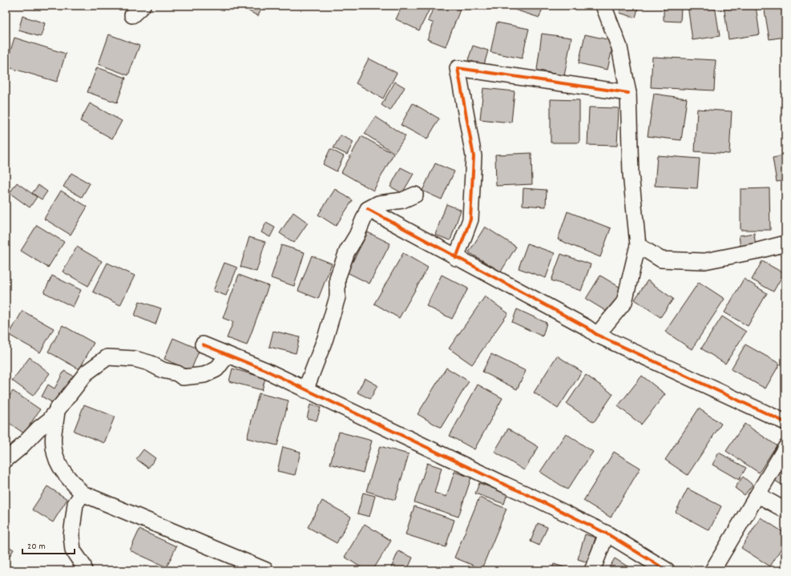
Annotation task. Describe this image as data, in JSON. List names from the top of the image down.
{
  "scale_bar": "20 m"
}
